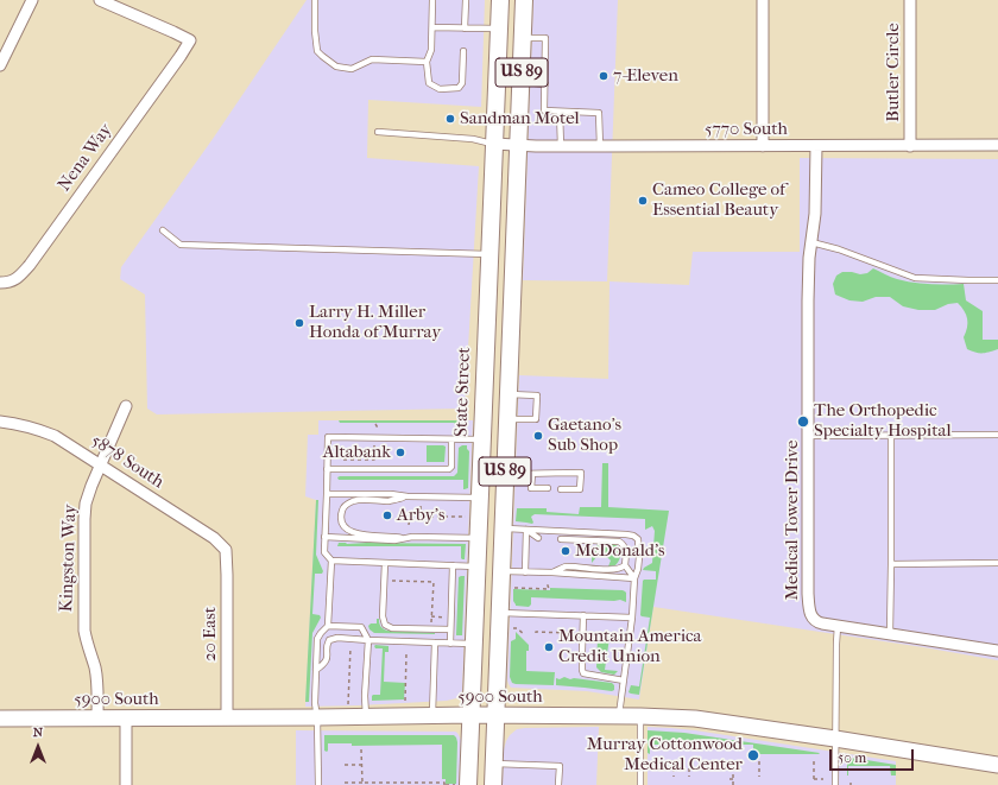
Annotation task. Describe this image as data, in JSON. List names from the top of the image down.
{
  "streets": {
    "main road": ["US 89", "State Street", "5900 South"],
    "street": [
      "Butler Circle",
      "5770 South",
      "Nena Way",
      "5878 South",
      "Medical Tower Drive",
      "Kingston Way",
      "20 East"
    ]
  },
  "crossings": [
    ["US 89", "5770 South"],
    ["US 89", "5900 South"],
    ["Butler Circle", "5770 South"],
    ["5770 South", "State Street"],
    ["5770 South", "Medical Tower Drive"],
    ["State Street", "5900 South"],
    ["5878 South", "Kingston Way"],
    ["5878 South", "20 East"],
    ["Kingston Way", "5900 South"],
    ["20 East", "5900 South"]
  ],
  "places": [
    "7-Eleven",
    "Sandman Motel",
    "Cameo College of Essential Beauty",
    "Larry H. Miller Honda of Murray",
    "The Orthopedic Specialty Hospital",
    "Gaetano's Sub Shop",
    "Altabank",
    "Arby's",
    "McDonald's",
    "Mountain America Credit Union",
    "Murray Cottonwood Medical Center"
  ],
  "scale_bar": "50 m",
  "north": "top"
}
